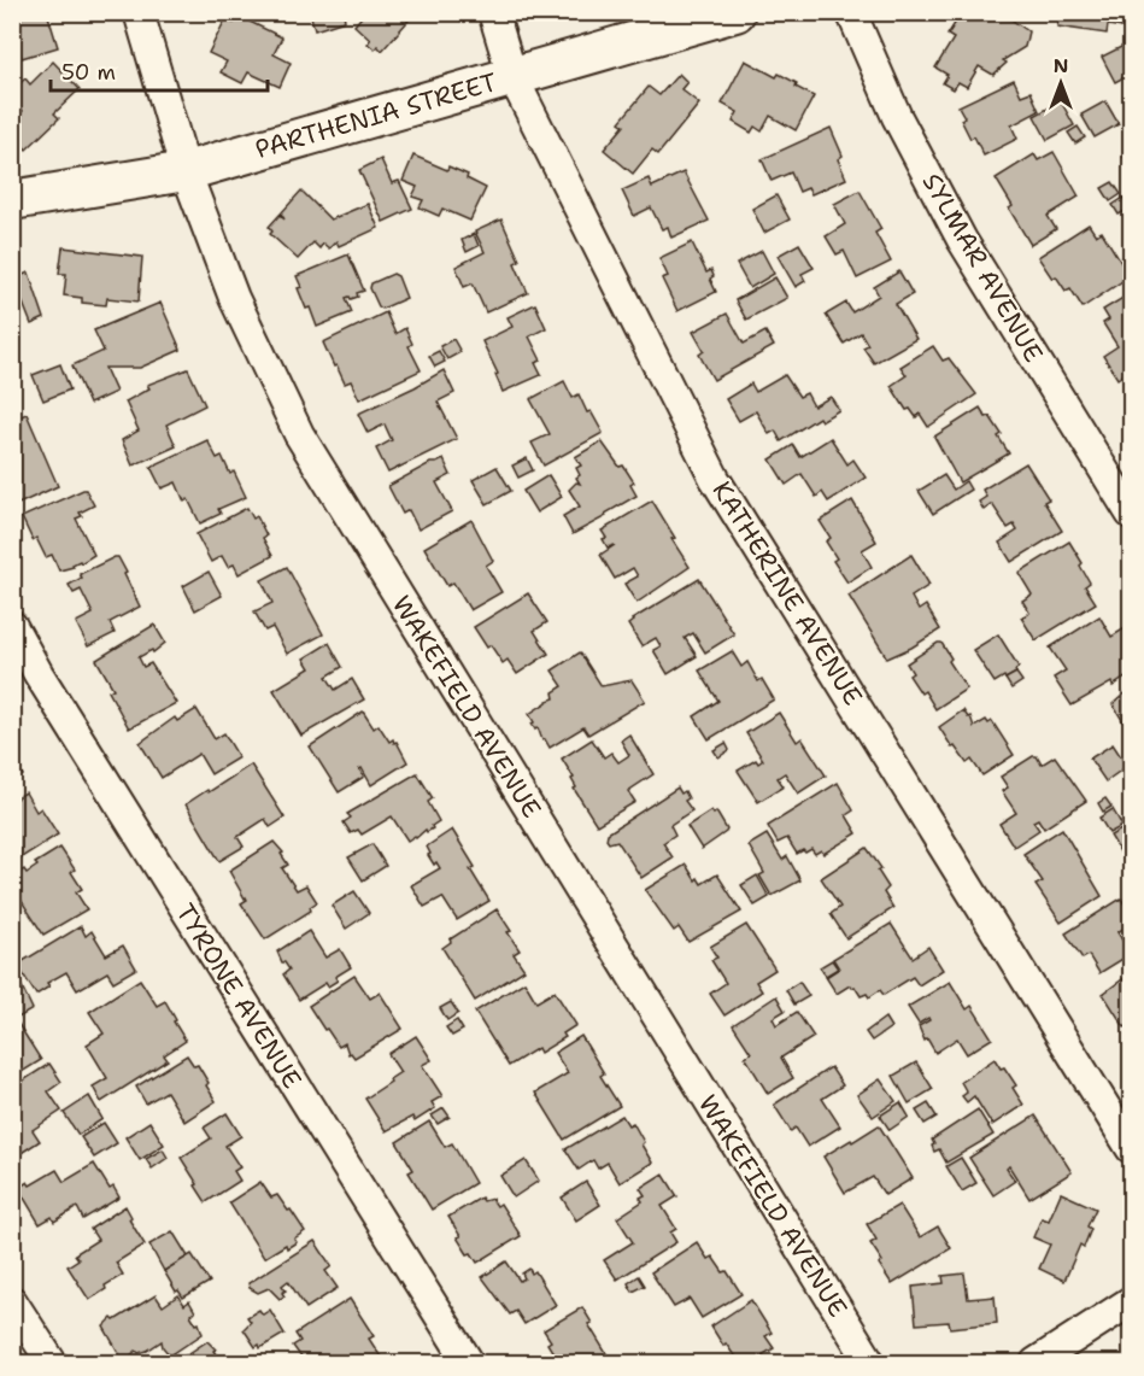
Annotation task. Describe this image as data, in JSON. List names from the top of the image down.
{
  "streets": {
    "street": [
      "PARTHENIA STREET",
      "SYLMAR AVENUE",
      "KATHERINE AVENUE",
      "WAKEFIELD AVENUE",
      "TYRONE AVENUE"
    ]
  },
  "crossings": [
    ["PARTHENIA STREET", "KATHERINE AVENUE"],
    ["PARTHENIA STREET", "WAKEFIELD AVENUE"]
  ],
  "scale_bar": "50 m",
  "north": "top"
}
